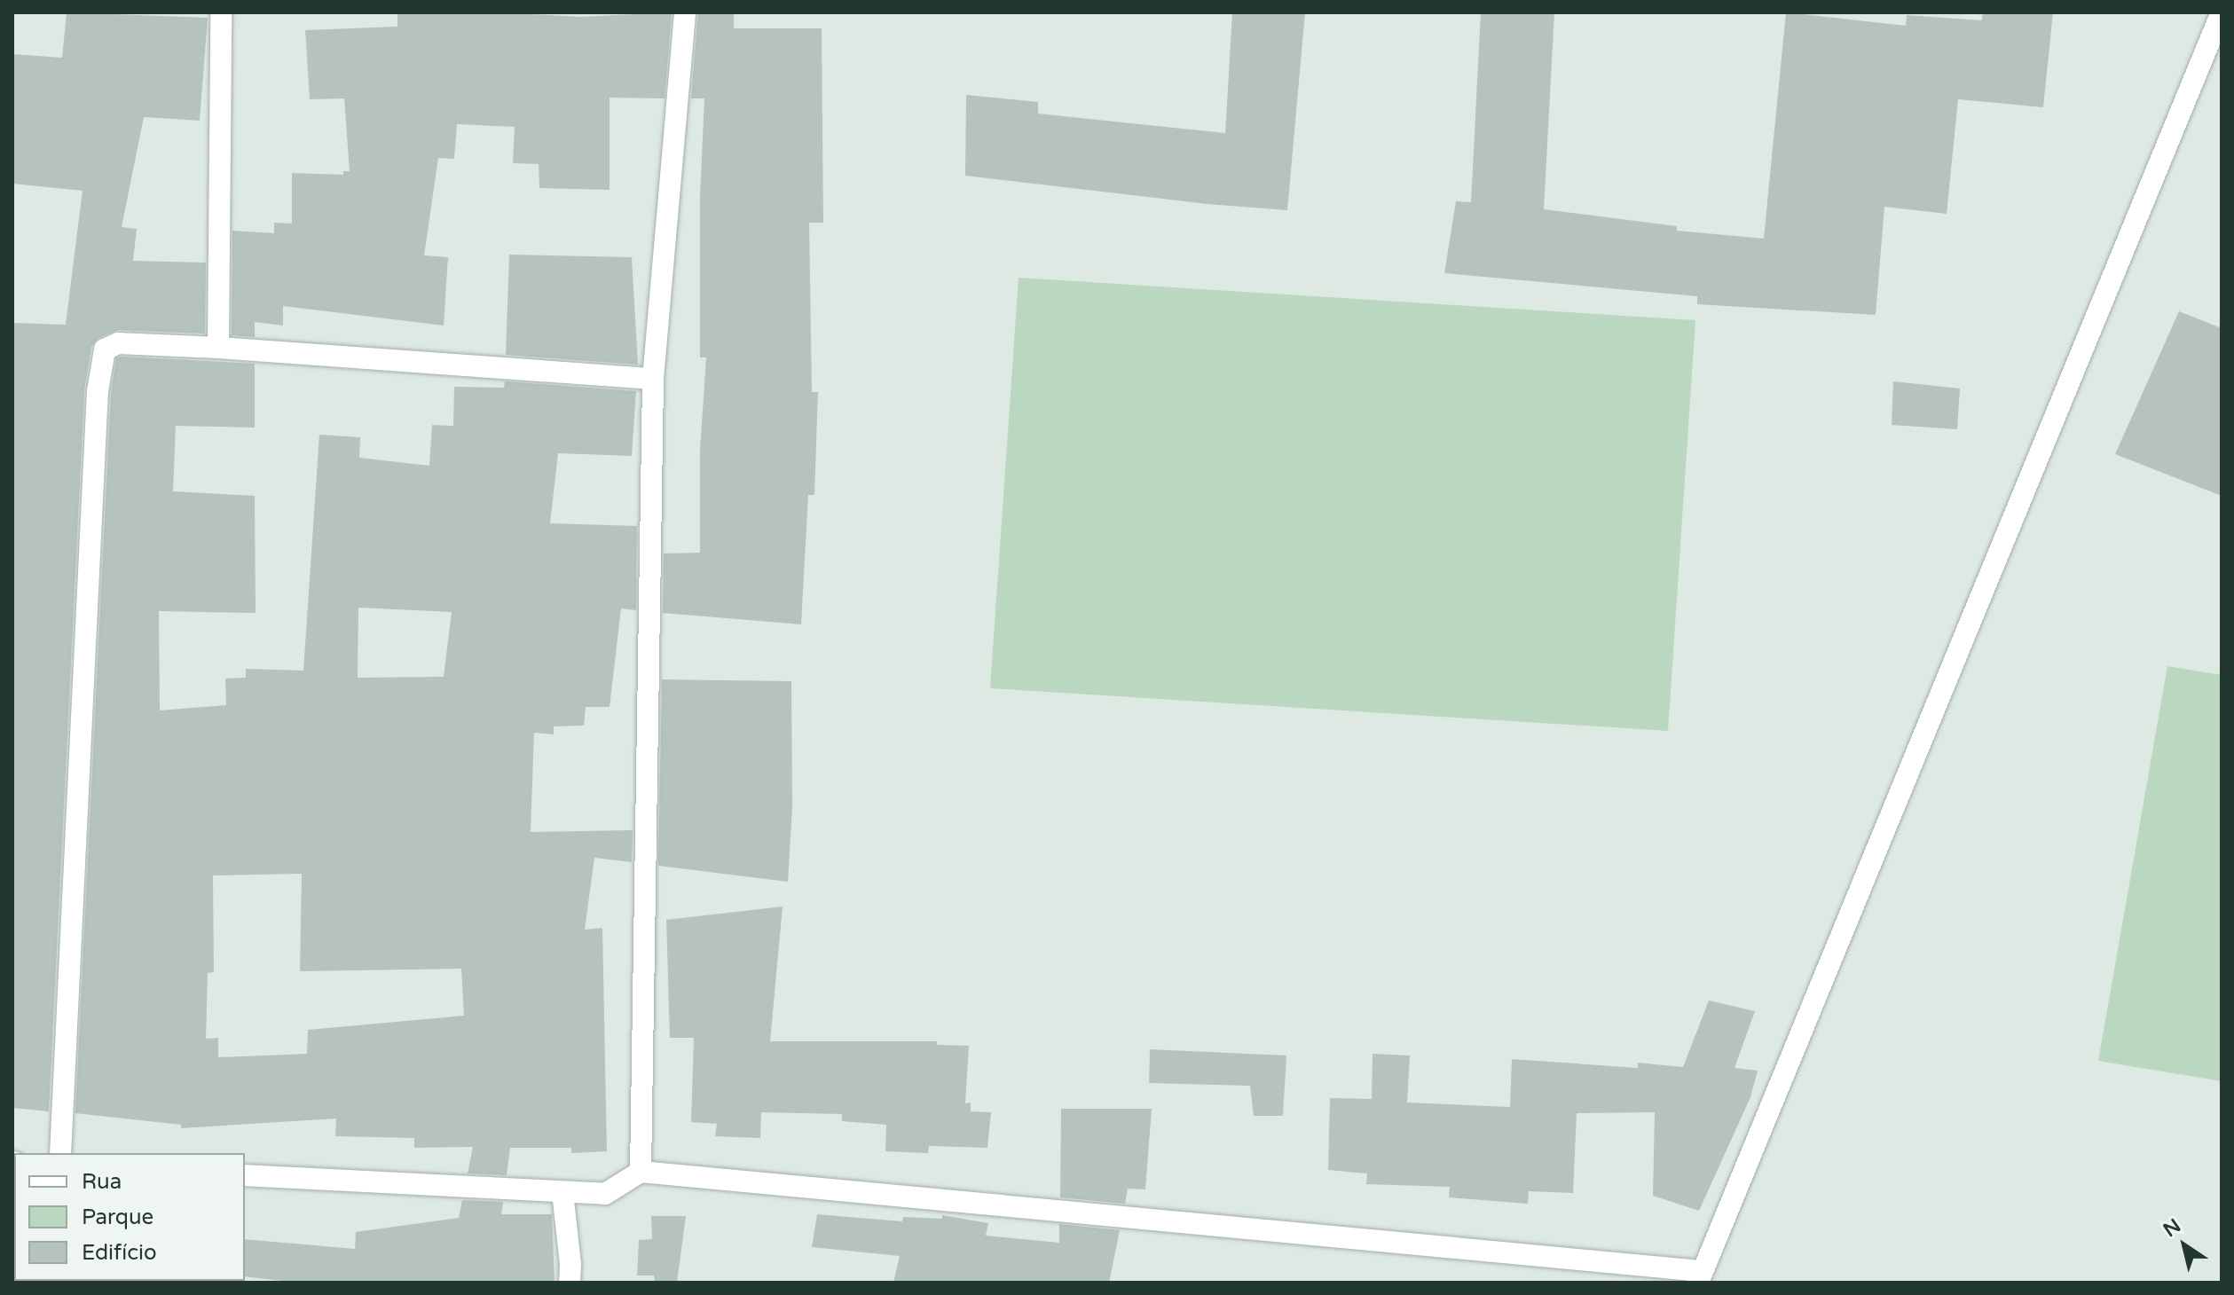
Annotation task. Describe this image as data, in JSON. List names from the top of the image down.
{
  "legend": ["Rua", "Parque", "Edifício"],
  "north": "top left"
}
